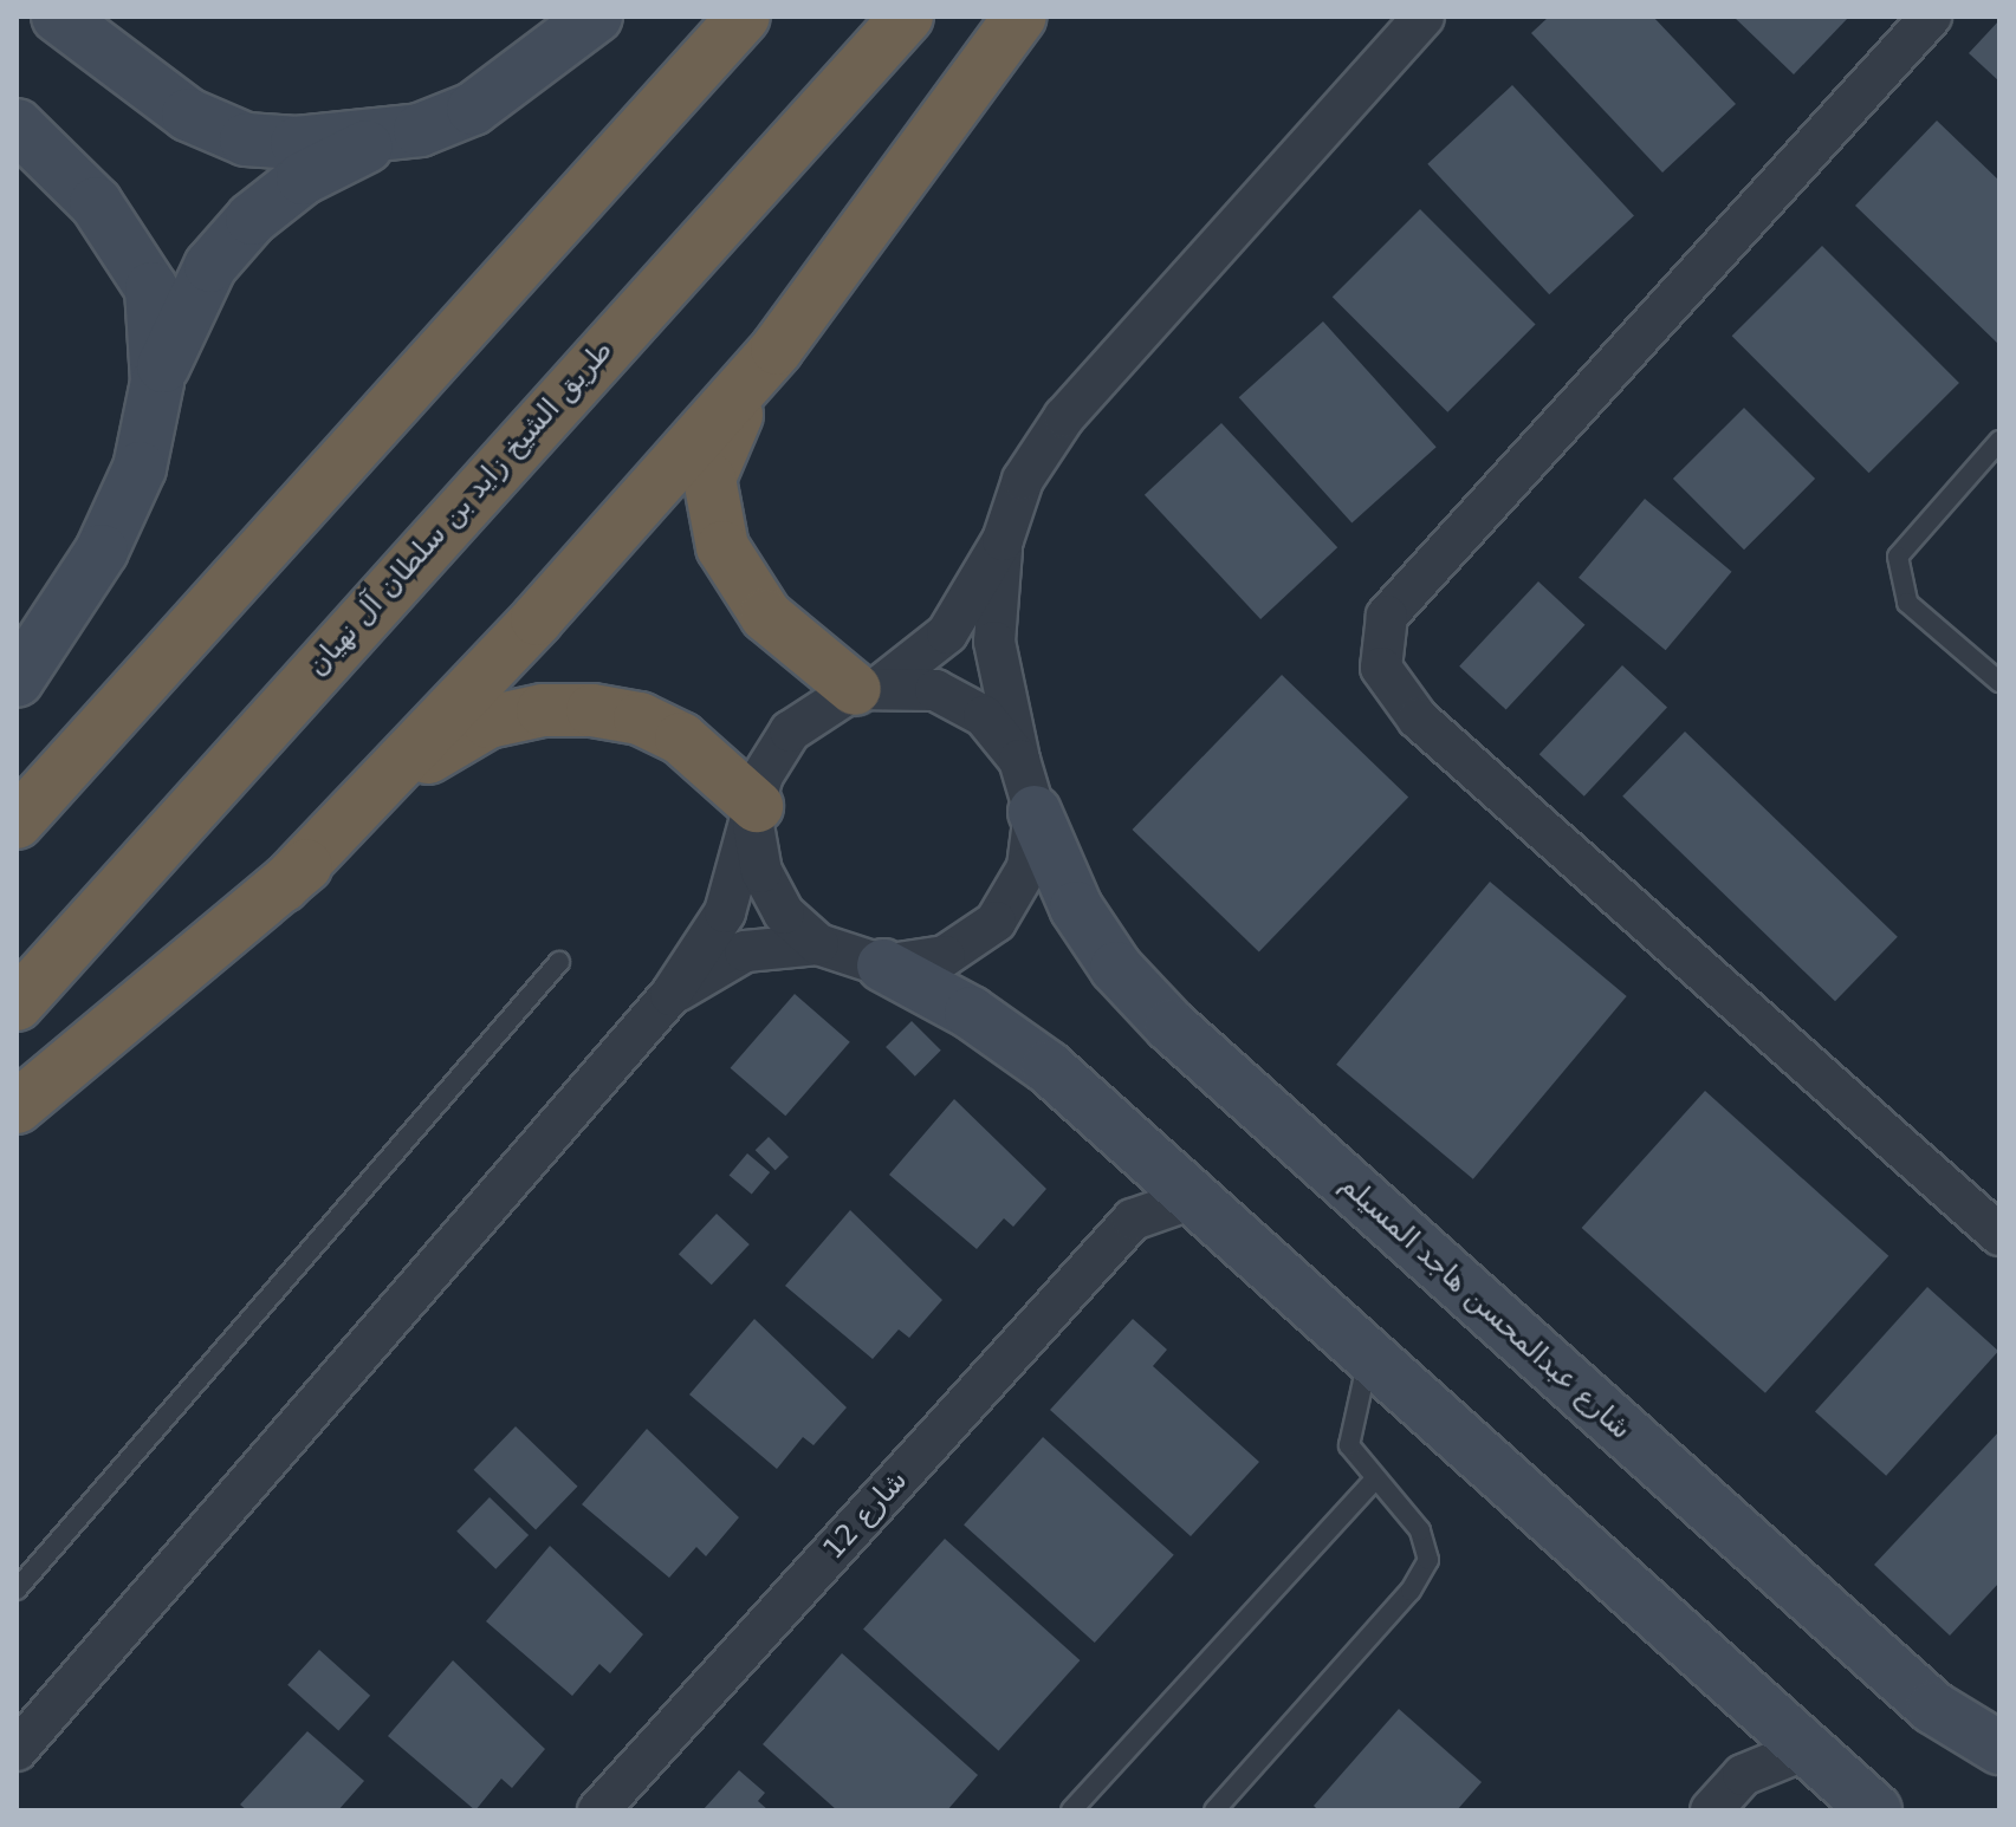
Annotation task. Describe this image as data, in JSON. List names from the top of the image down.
{
  "streets": {
    "highway": ["طريق الشيخ زايد بن سلطان آل نهيان"],
    "street": ["شارع عبدالمحسن هاجد المسيلم", "شارع 12"]
  }
}
